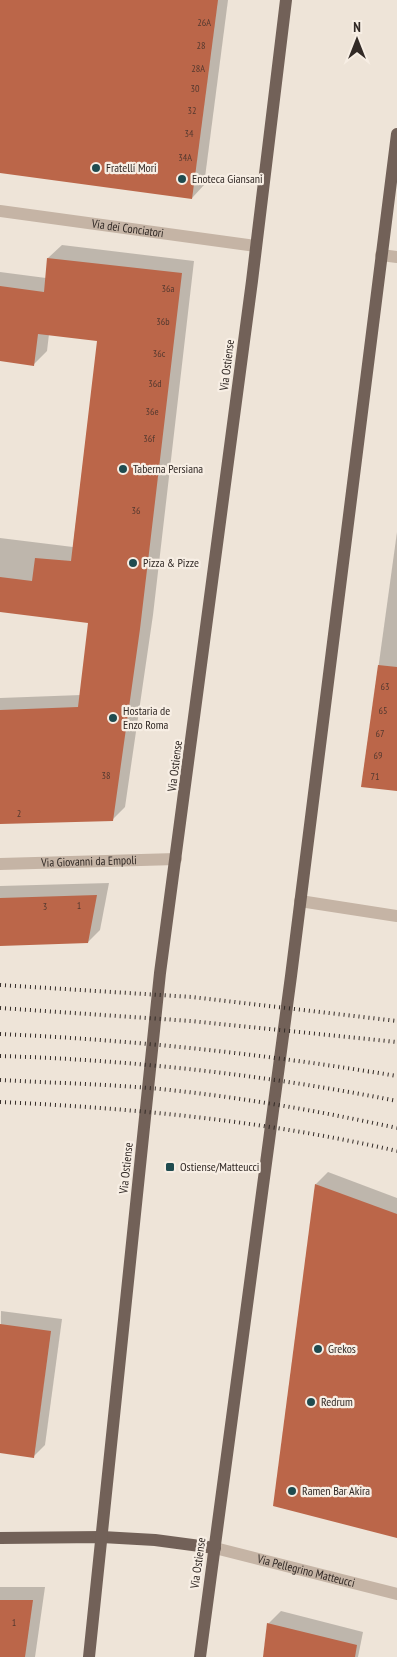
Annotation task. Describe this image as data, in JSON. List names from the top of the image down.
{
  "streets": {
    "main road": ["Via Ostiense"],
    "street": ["Via dei Conciatori", "Via Giovanni da Empoli", "Via Pellegrino Matteucci"]
  },
  "crossings": [
    ["Via dei Conciatori", "Via Ostiense"],
    ["Via Ostiense", "Via Giovanni da Empoli"],
    ["Via Ostiense", "Via Pellegrino Matteucci"]
  ],
  "places": {
    "other": [
      "Fratelli Mori",
      "Enoteca Giansani",
      "Taberna Persiana",
      "Pizza & Pizze",
      "Hostaria de Enzo Roma",
      "Grekos",
      "Redrum",
      "Ramen Bar Akira"
    ],
    "transit": ["Ostiense/Matteucci"]
  },
  "house_numbers": [
    "26A",
    "28",
    "28A",
    "30",
    "32",
    "34",
    "34A",
    "36a",
    "36b",
    "36c",
    "36d",
    "36e",
    "36f",
    "36",
    "63",
    "65",
    "67",
    "69",
    "38",
    "71",
    "2",
    "1",
    "3",
    "1"
  ],
  "north": "top"
}
